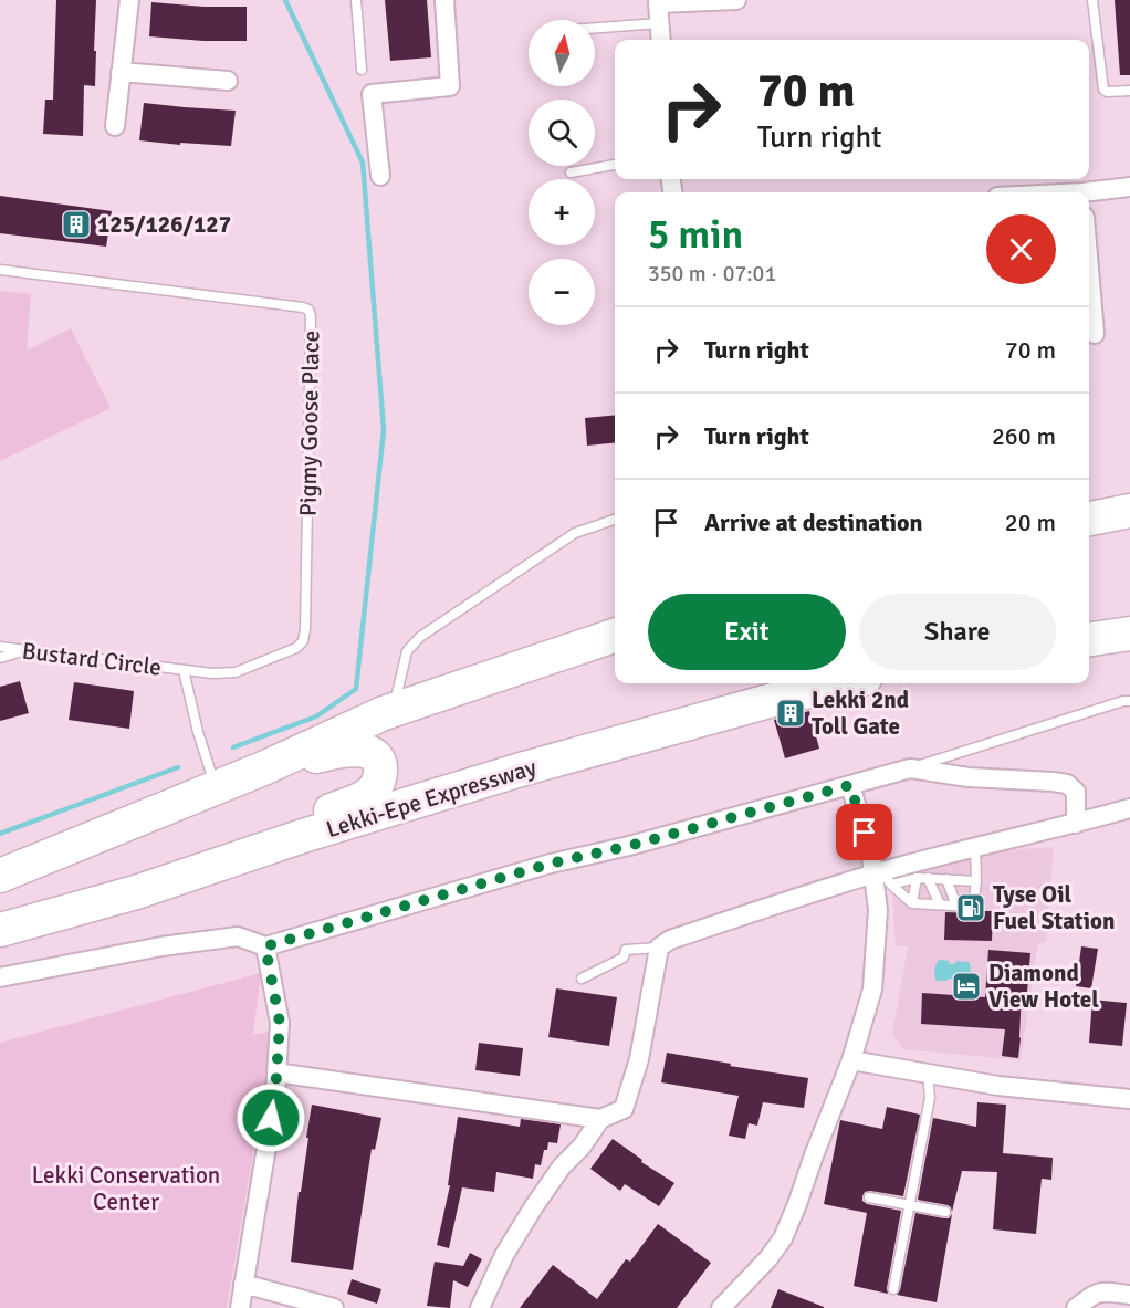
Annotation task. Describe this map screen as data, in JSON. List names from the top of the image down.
{
  "streets": {
    "highway": ["Lekki-Epe Expressway"],
    "lane": ["Pigmy Goose Place", "Bustard Circle"]
  },
  "crossings": [
    ["Pigmy Goose Place", "Bustard Circle"]
  ],
  "parks": ["Lekki Conservation Center"],
  "places": {
    "building": ["125/126/127", "Lekki 2nd Toll Gate"],
    "fuel station": ["Tyse Oil Fuel Station"],
    "hotel": ["Diamond View Hotel"]
  },
  "north": "top",
  "page": {
    "map_buttons": ["+", "−"],
    "turn": ["70 m", "Turn right"],
    "heading": ["5 min", "350 m · 07:01"],
    "list": [
      {
        "name": "Turn right",
        "value": "70 m"
      },
      {
        "name": "Turn right",
        "value": "260 m"
      },
      {
        "name": "Arrive at destination",
        "value": "20 m"
      }
    ],
    "buttons": ["Exit", "Share"]
  }
}
